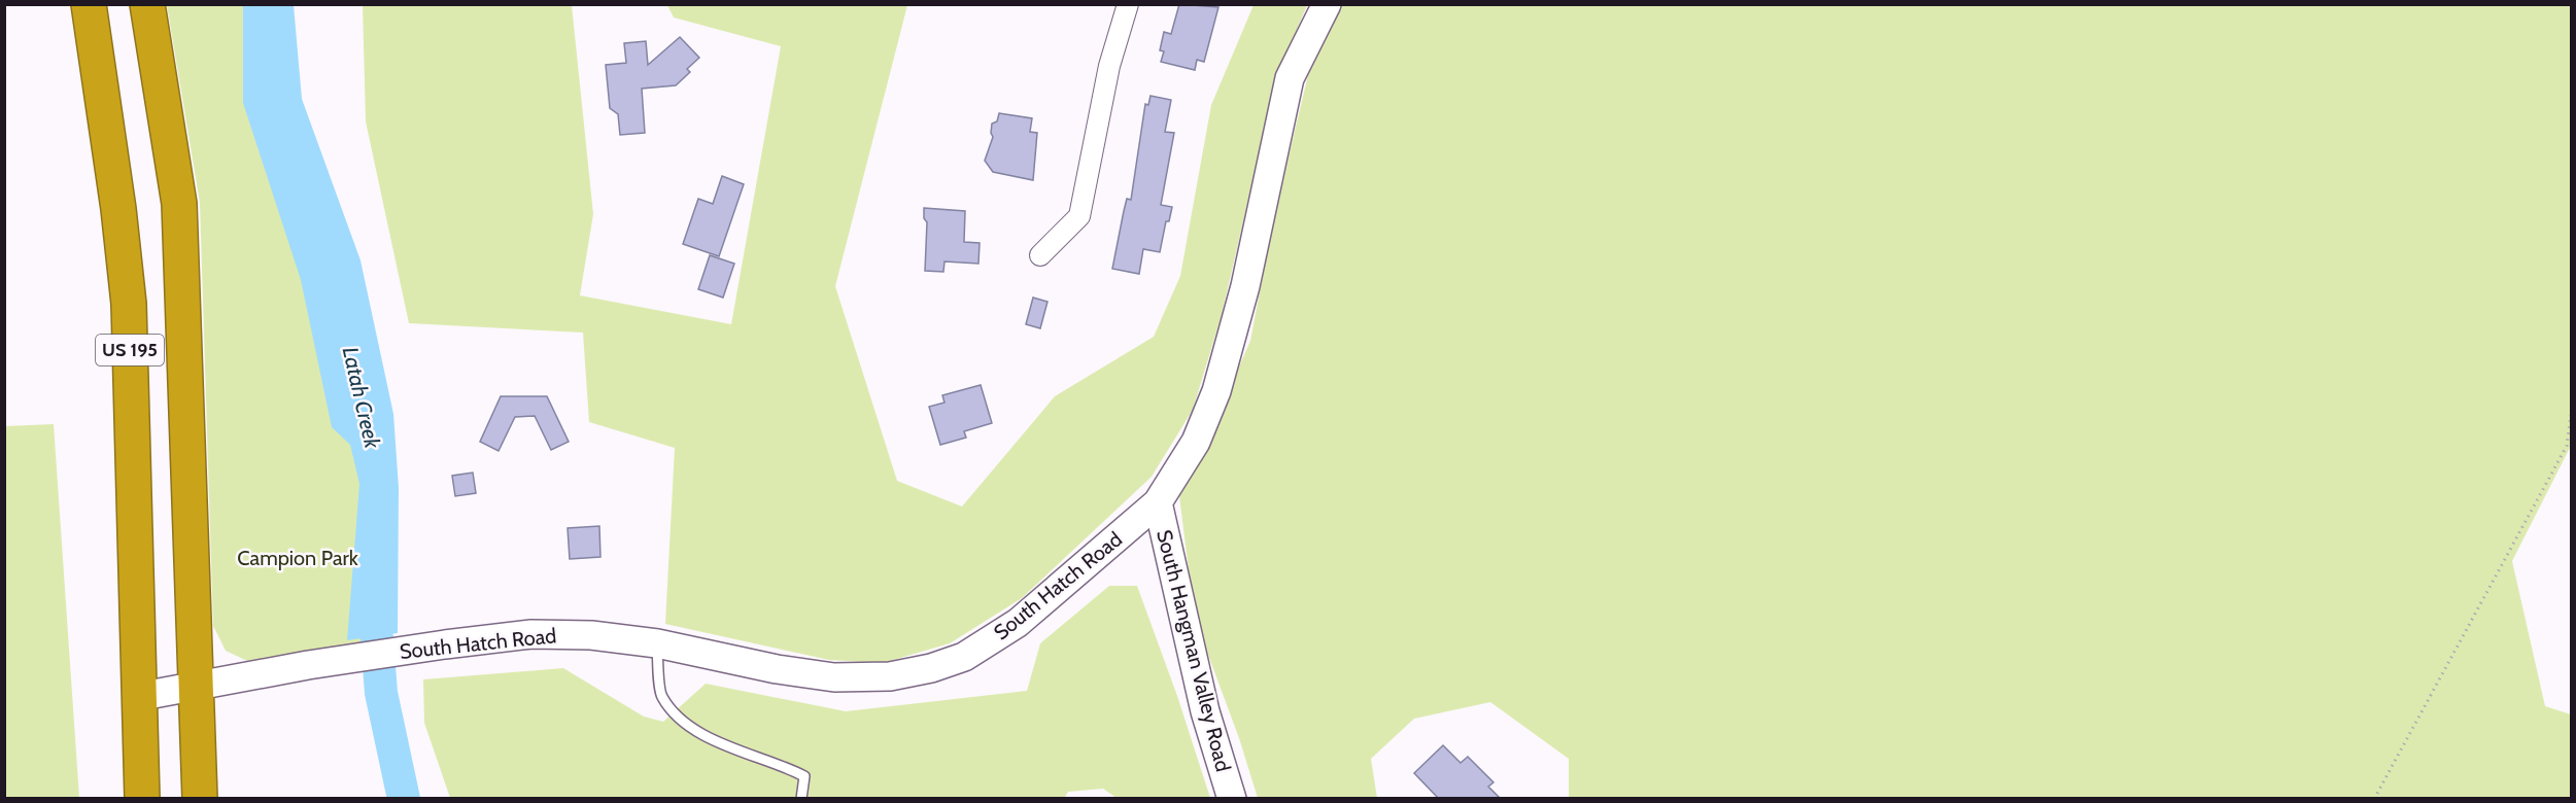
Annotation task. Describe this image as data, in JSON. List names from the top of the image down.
{
  "streets": {
    "highway": ["US 195"],
    "main road": ["South Hatch Road", "South Hangman Valley Road"]
  },
  "crossings": [
    ["US 195", "South Hatch Road"],
    ["South Hatch Road", "South Hangman Valley Road"]
  ],
  "water": ["Latah Creek"],
  "parks": ["Campion Park"]
}
